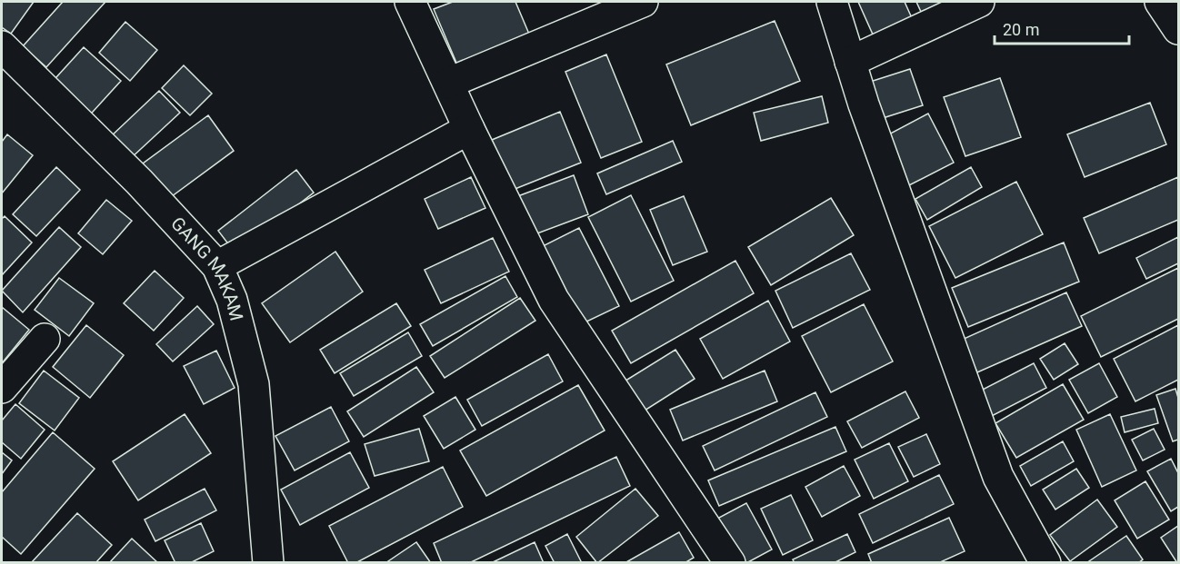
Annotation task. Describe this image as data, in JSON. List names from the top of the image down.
{
  "streets": {
    "street": ["GANG MAKAM"]
  },
  "scale_bar": "20 m"
}
